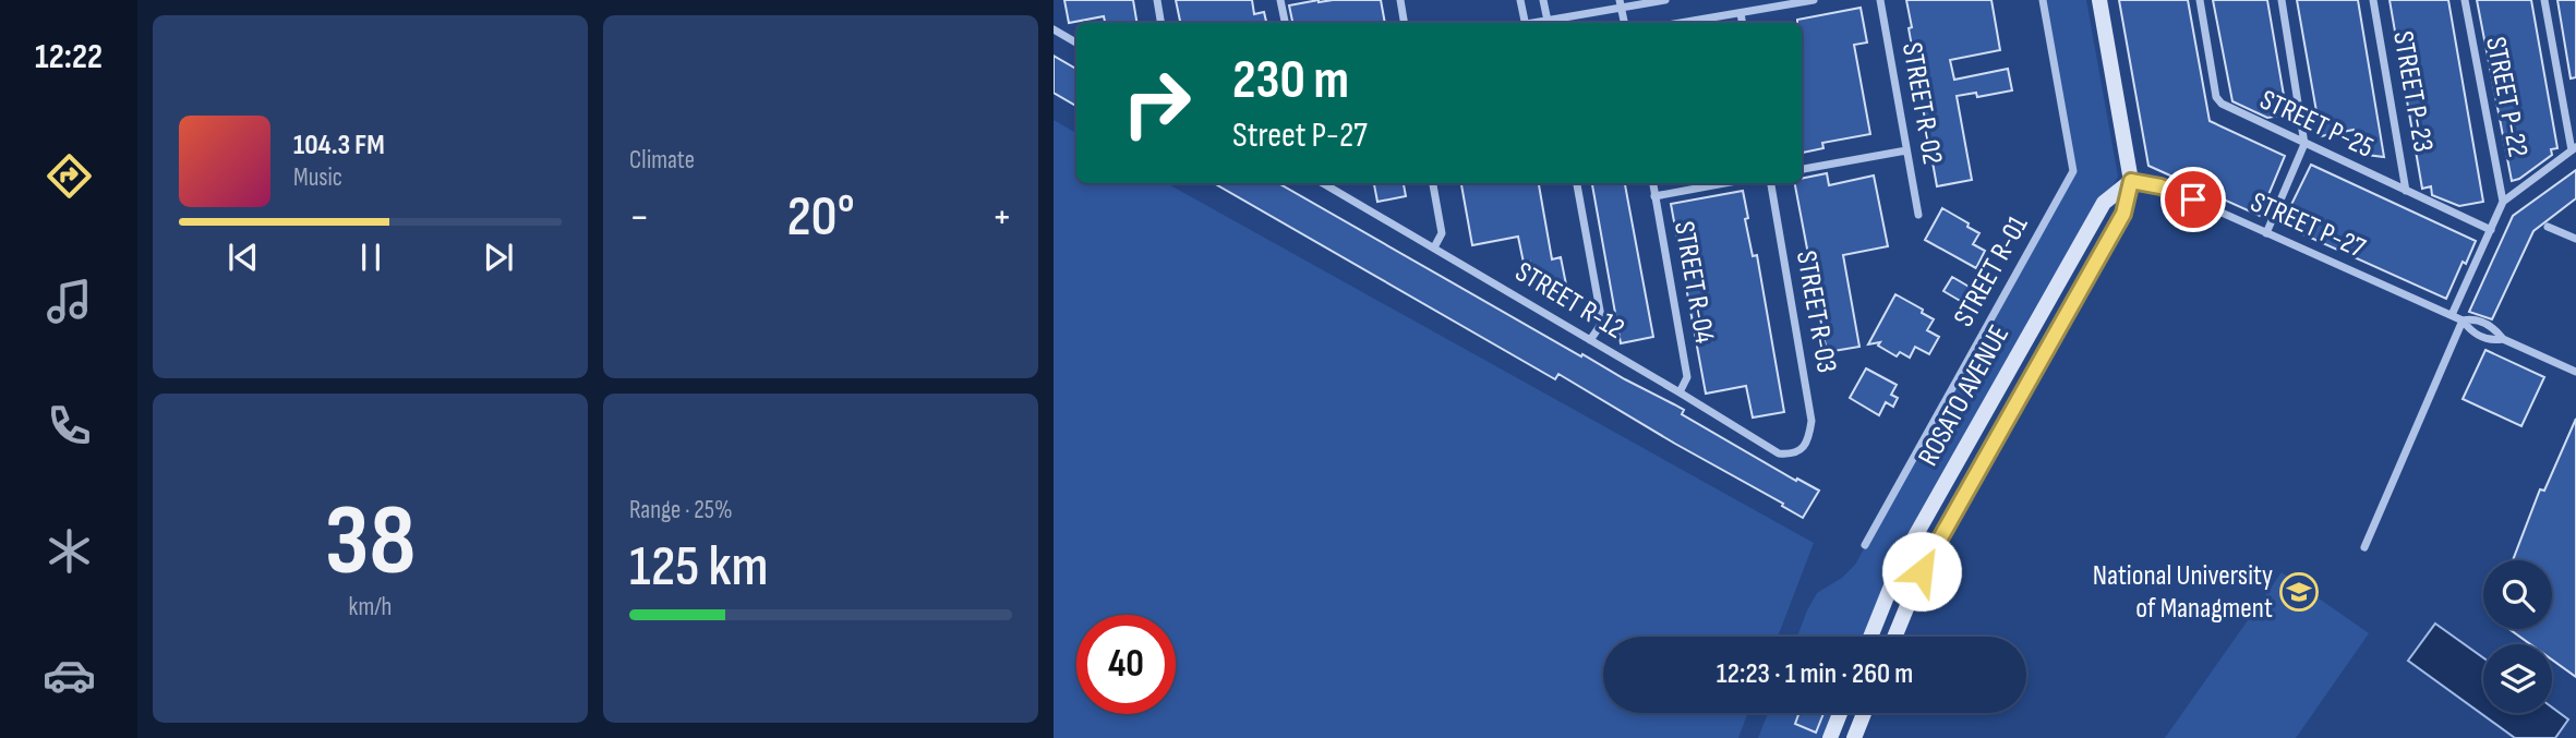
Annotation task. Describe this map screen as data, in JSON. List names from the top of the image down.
{
  "streets": {
    "street": [
      "STREET P-23",
      "STREET P-22",
      "STREET R-02",
      "STREET P-25",
      "STREET P-27",
      "STREET R-01",
      "STREET R-04",
      "STREET R-12",
      "STREET R-03",
      "ROSATO AVENUE"
    ]
  },
  "crossings": [
    ["STREET P-23", "STREET P-25"],
    ["STREET P-27", "ROSATO AVENUE"],
    ["STREET R-04", "STREET R-12"],
    ["STREET R-12", "STREET R-03"]
  ],
  "places": {
    "school or university": ["National University of Managment"]
  },
  "page": {
    "tabs": "12:22",
    "tile": [
      "Climate",
      ["38", "km/h"],
      ["Range · 25%", "125 km"]
    ],
    "turn": ["230 m", "Street P-27"],
    "song": ["104.3 FM", "Music"],
    "heat": ["−", "20°", "+"],
    "limit": "40",
    "trip": "12:23 · 1 min · 260 m"
  }
}
